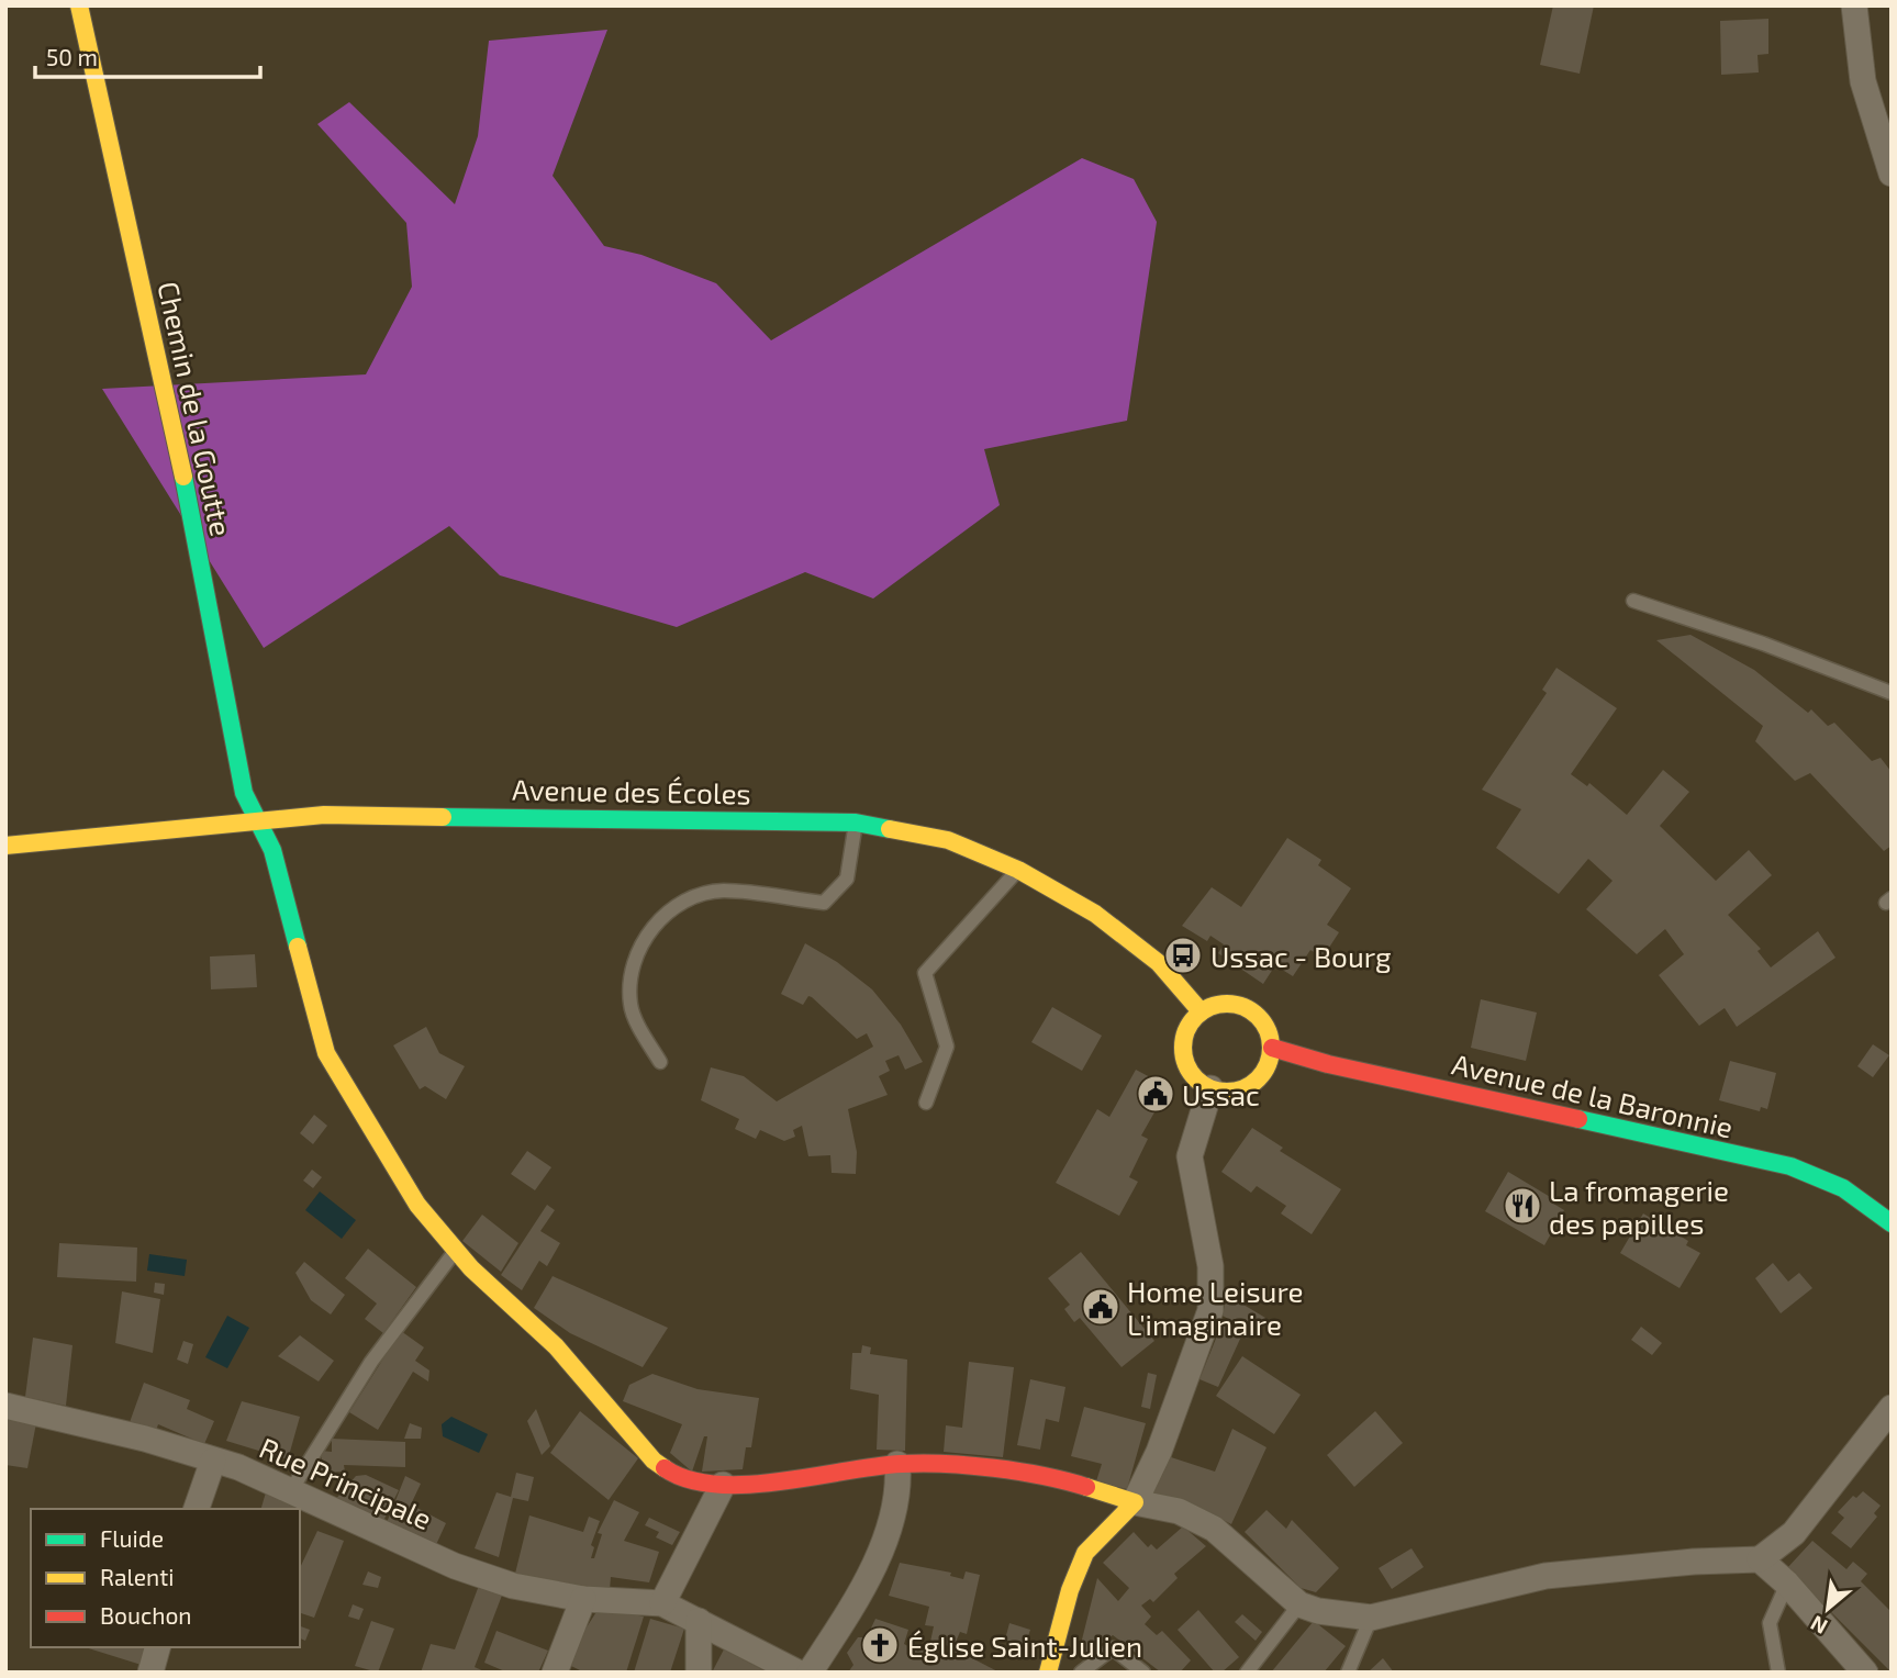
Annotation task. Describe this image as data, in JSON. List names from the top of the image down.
{
  "streets": {
    "street": [
      "Chemin de la Goutte",
      "Avenue des Écoles",
      "Avenue de la Baronnie",
      "Rue Principale"
    ]
  },
  "crossings": [
    ["Chemin de la Goutte", "Avenue des Écoles"],
    ["Avenue des Écoles", "Avenue de la Baronnie"]
  ],
  "places": {
    "bus stop": ["Ussac - Bourg"],
    "public building": ["Ussac", "Home Leisure L'imaginaire"],
    "restaurant": ["La fromagerie des papilles"],
    "church": ["Église Saint-Julien"]
  },
  "legend": ["Fluide", "Ralenti", "Bouchon"],
  "scale_bar": "50 m",
  "north": "bottom left"
}
